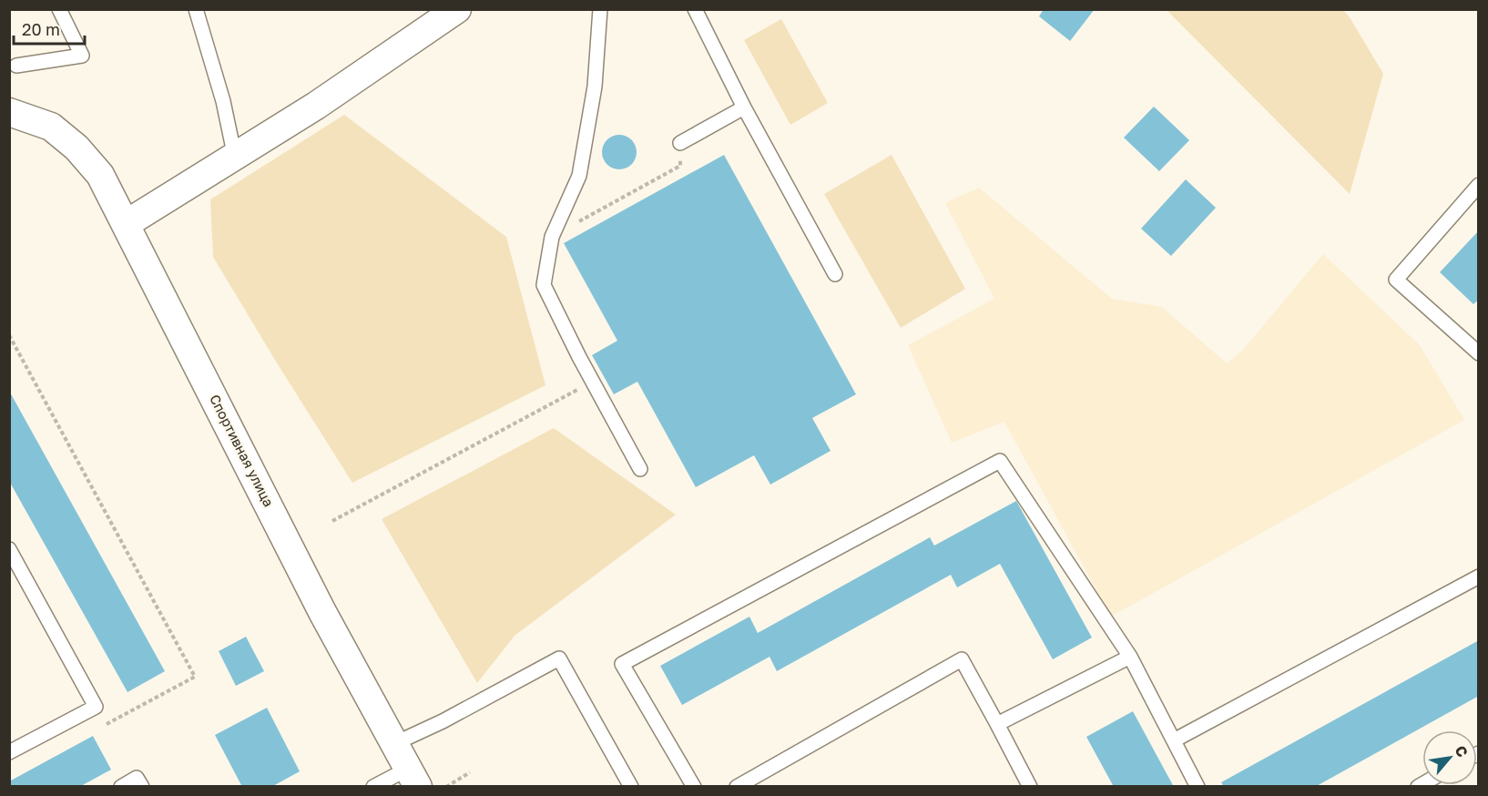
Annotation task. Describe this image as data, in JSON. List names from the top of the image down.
{
  "streets": {
    "street": ["Спортивная улица"]
  },
  "scale_bar": "20 m",
  "north": "top right"
}
